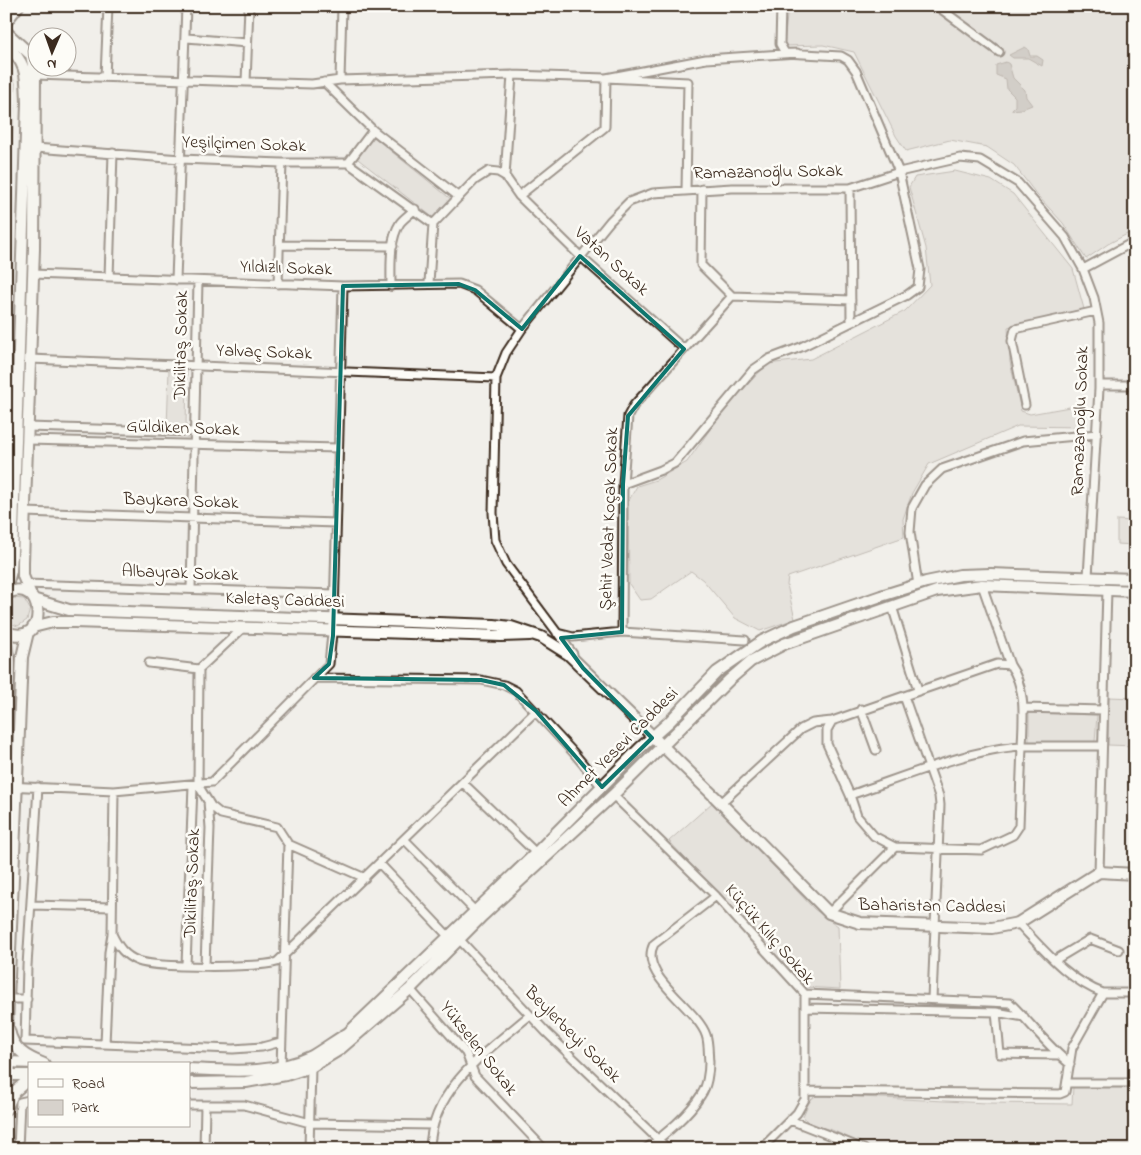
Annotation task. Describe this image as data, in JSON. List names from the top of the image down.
{
  "streets": {
    "street": [
      "Yeşilçimen Sokak",
      "Ramazanoğlu Sokak",
      "Vatan Sokak",
      "Yıldızlı Sokak",
      "Dikilitaş Sokak",
      "Yalvaç Sokak",
      "Güldiken Sokak",
      "Baykara Sokak",
      "Şehit Vedat Koçak Sokak",
      "Albayrak Sokak",
      "Kaletaş Caddesi",
      "Ahmet Yesevi Caddesi",
      "Baharistan Caddesi",
      "Küçük Kılıç Sokak",
      "Beylerbeyi Sokak",
      "Yükselen Sokak"
    ]
  },
  "crossings": [
    ["Ramazanoğlu Sokak", "Vatan Sokak"],
    ["Ramazanoğlu Sokak", "Yıldızlı Sokak"],
    ["Ramazanoğlu Sokak", "Yalvaç Sokak"],
    ["Ramazanoğlu Sokak", "Kaletaş Caddesi"],
    ["Ramazanoğlu Sokak", "Ahmet Yesevi Caddesi"],
    ["Vatan Sokak", "Şehit Vedat Koçak Sokak"],
    ["Yıldızlı Sokak", "Dikilitaş Sokak"],
    ["Dikilitaş Sokak", "Yalvaç Sokak"],
    ["Dikilitaş Sokak", "Güldiken Sokak"],
    ["Dikilitaş Sokak", "Baykara Sokak"],
    ["Dikilitaş Sokak", "Albayrak Sokak"],
    ["Kaletaş Caddesi", "Ahmet Yesevi Caddesi"],
    ["Kaletaş Caddesi", "Baharistan Caddesi"],
    ["Ahmet Yesevi Caddesi", "Baharistan Caddesi"],
    ["Ahmet Yesevi Caddesi", "Küçük Kılıç Sokak"],
    ["Ahmet Yesevi Caddesi", "Beylerbeyi Sokak"],
    ["Ahmet Yesevi Caddesi", "Yükselen Sokak"]
  ],
  "legend": ["Road", "Park"],
  "north": "bottom"
}
